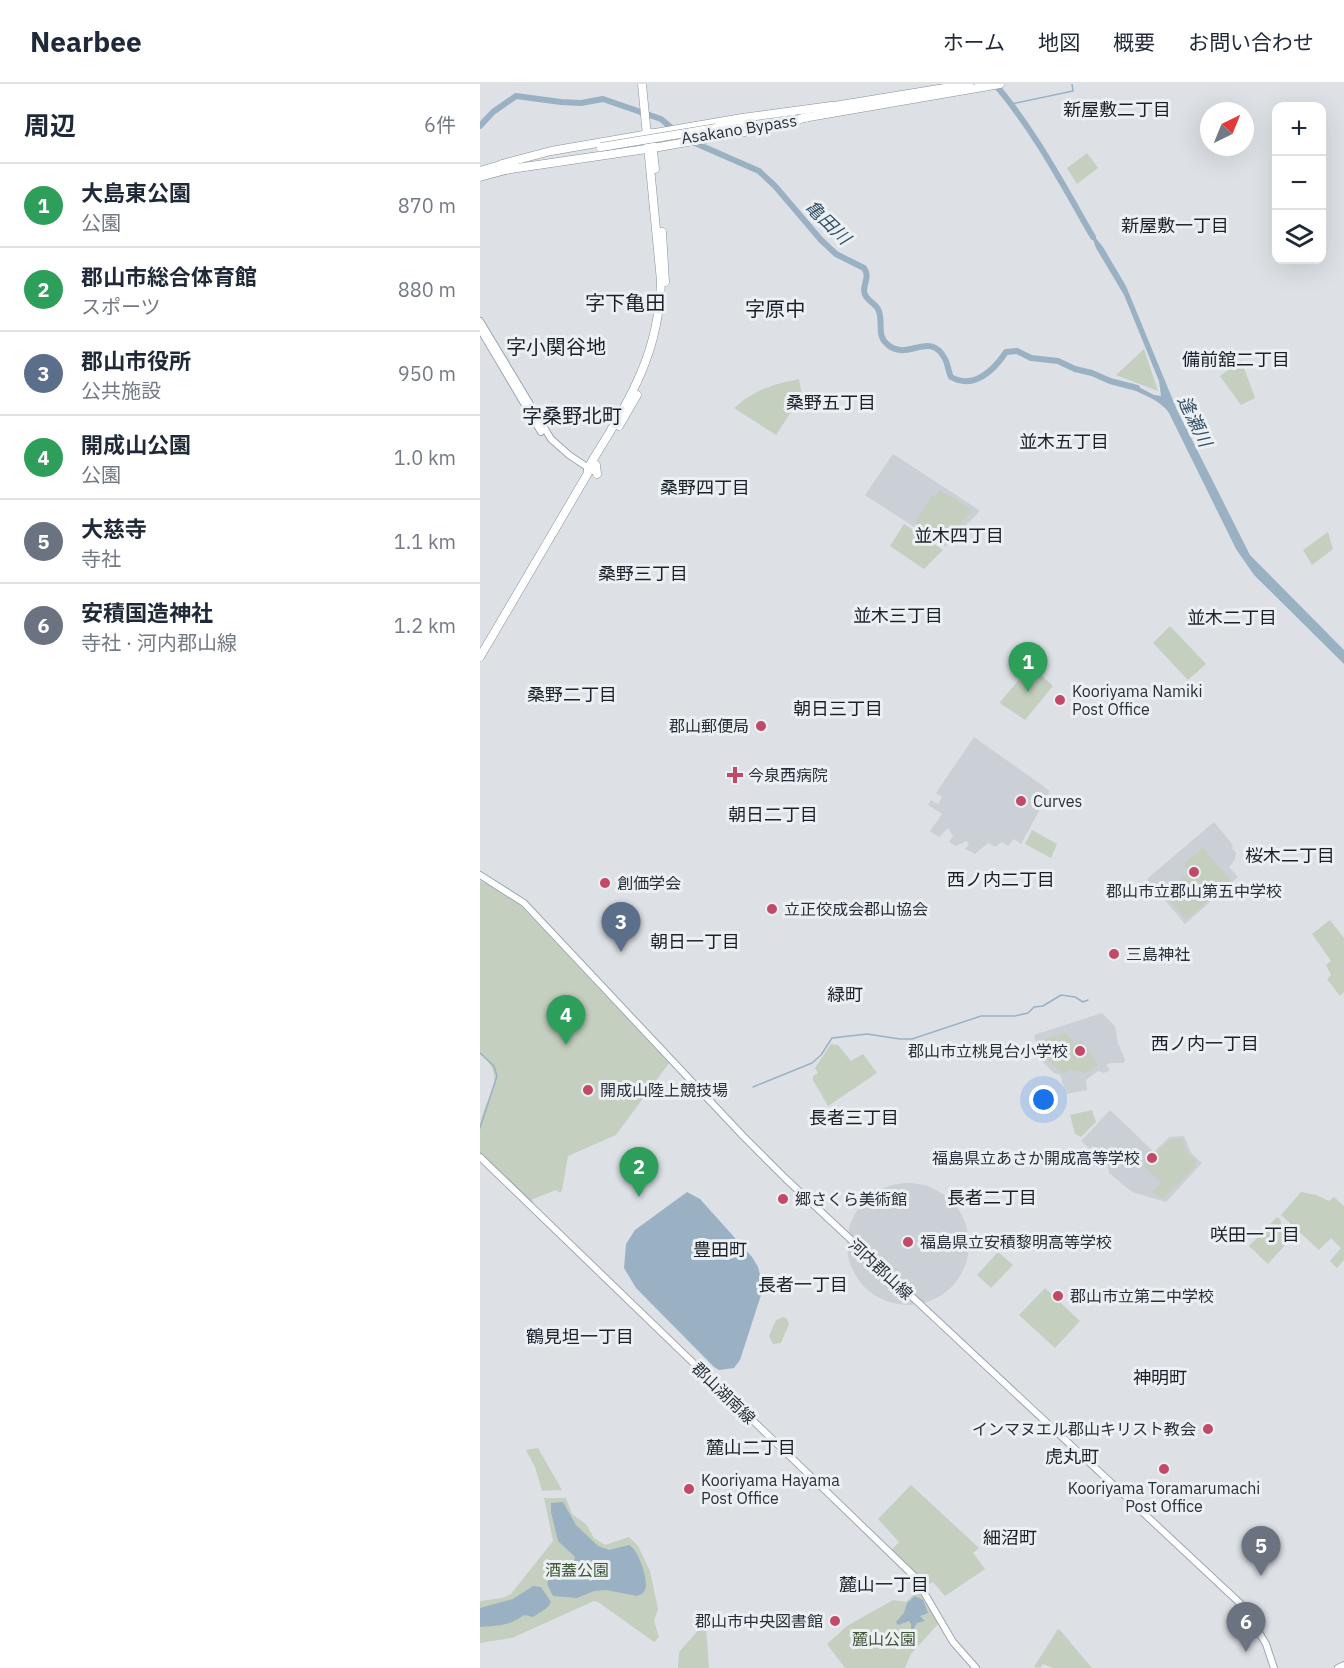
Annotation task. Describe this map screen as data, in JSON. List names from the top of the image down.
{
  "streets": {
    "highway": ["Asakano Bypass"],
    "main road": ["河内郡山線", "郡山湖南線"]
  },
  "districts": [
    "新屋敷二丁目",
    "新屋敷一丁目",
    "字下亀田",
    "字原中",
    "字小関谷地",
    "備前舘二丁目",
    "桑野五丁目",
    "字桑野北町",
    "並木五丁目",
    "桑野四丁目",
    "並木四丁目",
    "桑野三丁目",
    "並木三丁目",
    "並木二丁目",
    "桑野二丁目",
    "朝日三丁目",
    "朝日二丁目",
    "桜木二丁目",
    "西ノ内二丁目",
    "朝日一丁目",
    "緑町",
    "西ノ内一丁目",
    "長者三丁目",
    "長者二丁目",
    "咲田一丁目",
    "豊田町",
    "長者一丁目",
    "鶴見坦一丁目",
    "神明町",
    "麓山二丁目",
    "虎丸町",
    "細沼町",
    "麓山一丁目"
  ],
  "water": ["亀田川", "逢瀬川"],
  "parks": ["酒蓋公園", "麓山公園"],
  "places": {
    "other": [
      "Kooriyama Namiki Post Office",
      "郡山郵便局",
      "Curves",
      "郡山市立郡山第五中学校",
      "創価学会",
      "立正佼成会郡山協会",
      "三島神社",
      "郡山市立桃見台小学校",
      "開成山陸上競技場",
      "福島県立あさか開成高等学校",
      "郷さくら美術館",
      "福島県立安積黎明高等学校",
      "郡山市立第二中学校",
      "インマヌエル郡山キリスト教会",
      "Kooriyama Toramarumachi Post Office",
      "Kooriyama Hayama Post Office",
      "郡山市中央図書館"
    ],
    "health": ["今泉西病院"]
  },
  "north": "top right",
  "page": {
    "header": "Nearbee",
    "nav": [
      "ホーム",
      "地図",
      "概要",
      "お問い合わせ"
    ],
    "heading": ["周辺", "6件"],
    "map_buttons": ["+", "−"],
    "list": [
      {
        "mark": "1",
        "name": "大島東公園",
        "note": "公園",
        "value": "870 m"
      },
      {
        "mark": "2",
        "name": "郡山市総合体育館",
        "note": "スポーツ",
        "value": "880 m"
      },
      {
        "mark": "3",
        "name": "郡山市役所",
        "note": "公共施設",
        "value": "950 m"
      },
      {
        "mark": "4",
        "name": "開成山公園",
        "note": "公園",
        "value": "1.0 km"
      },
      {
        "mark": "5",
        "name": "大慈寺",
        "note": "寺社",
        "value": "1.1 km"
      },
      {
        "mark": "6",
        "name": "安積国造神社",
        "note": "寺社 · 河内郡山線",
        "value": "1.2 km"
      }
    ],
    "pins": [
      "1",
      "3",
      "4",
      "2",
      "5",
      "6"
    ]
  }
}
